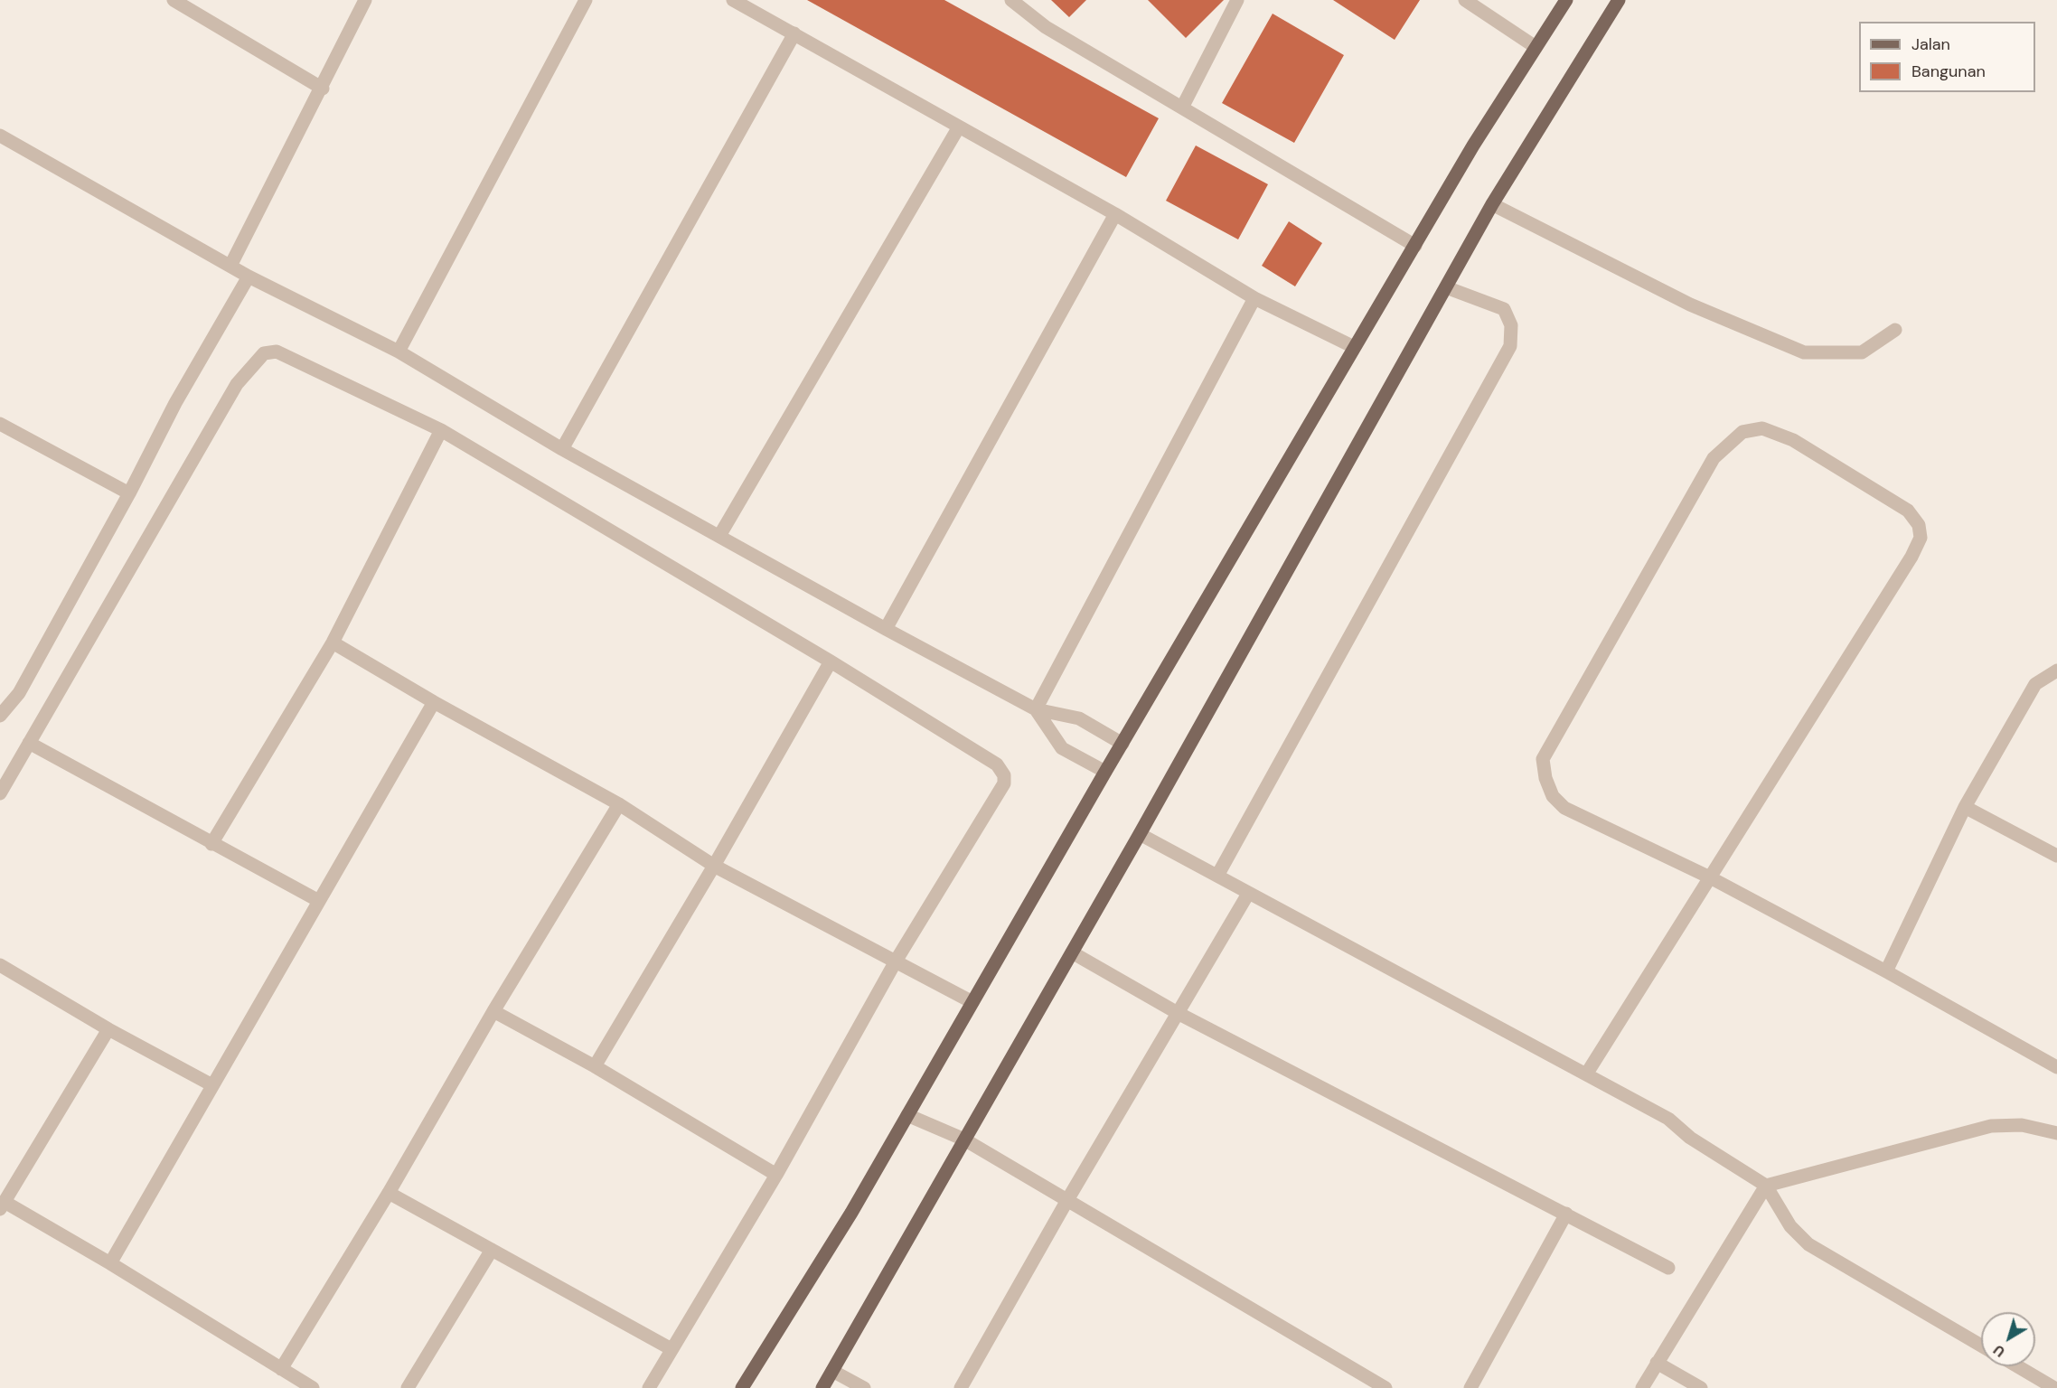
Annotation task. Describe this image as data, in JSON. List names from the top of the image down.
{
  "legend": ["Jalan", "Bangunan"],
  "north": "bottom left"
}
